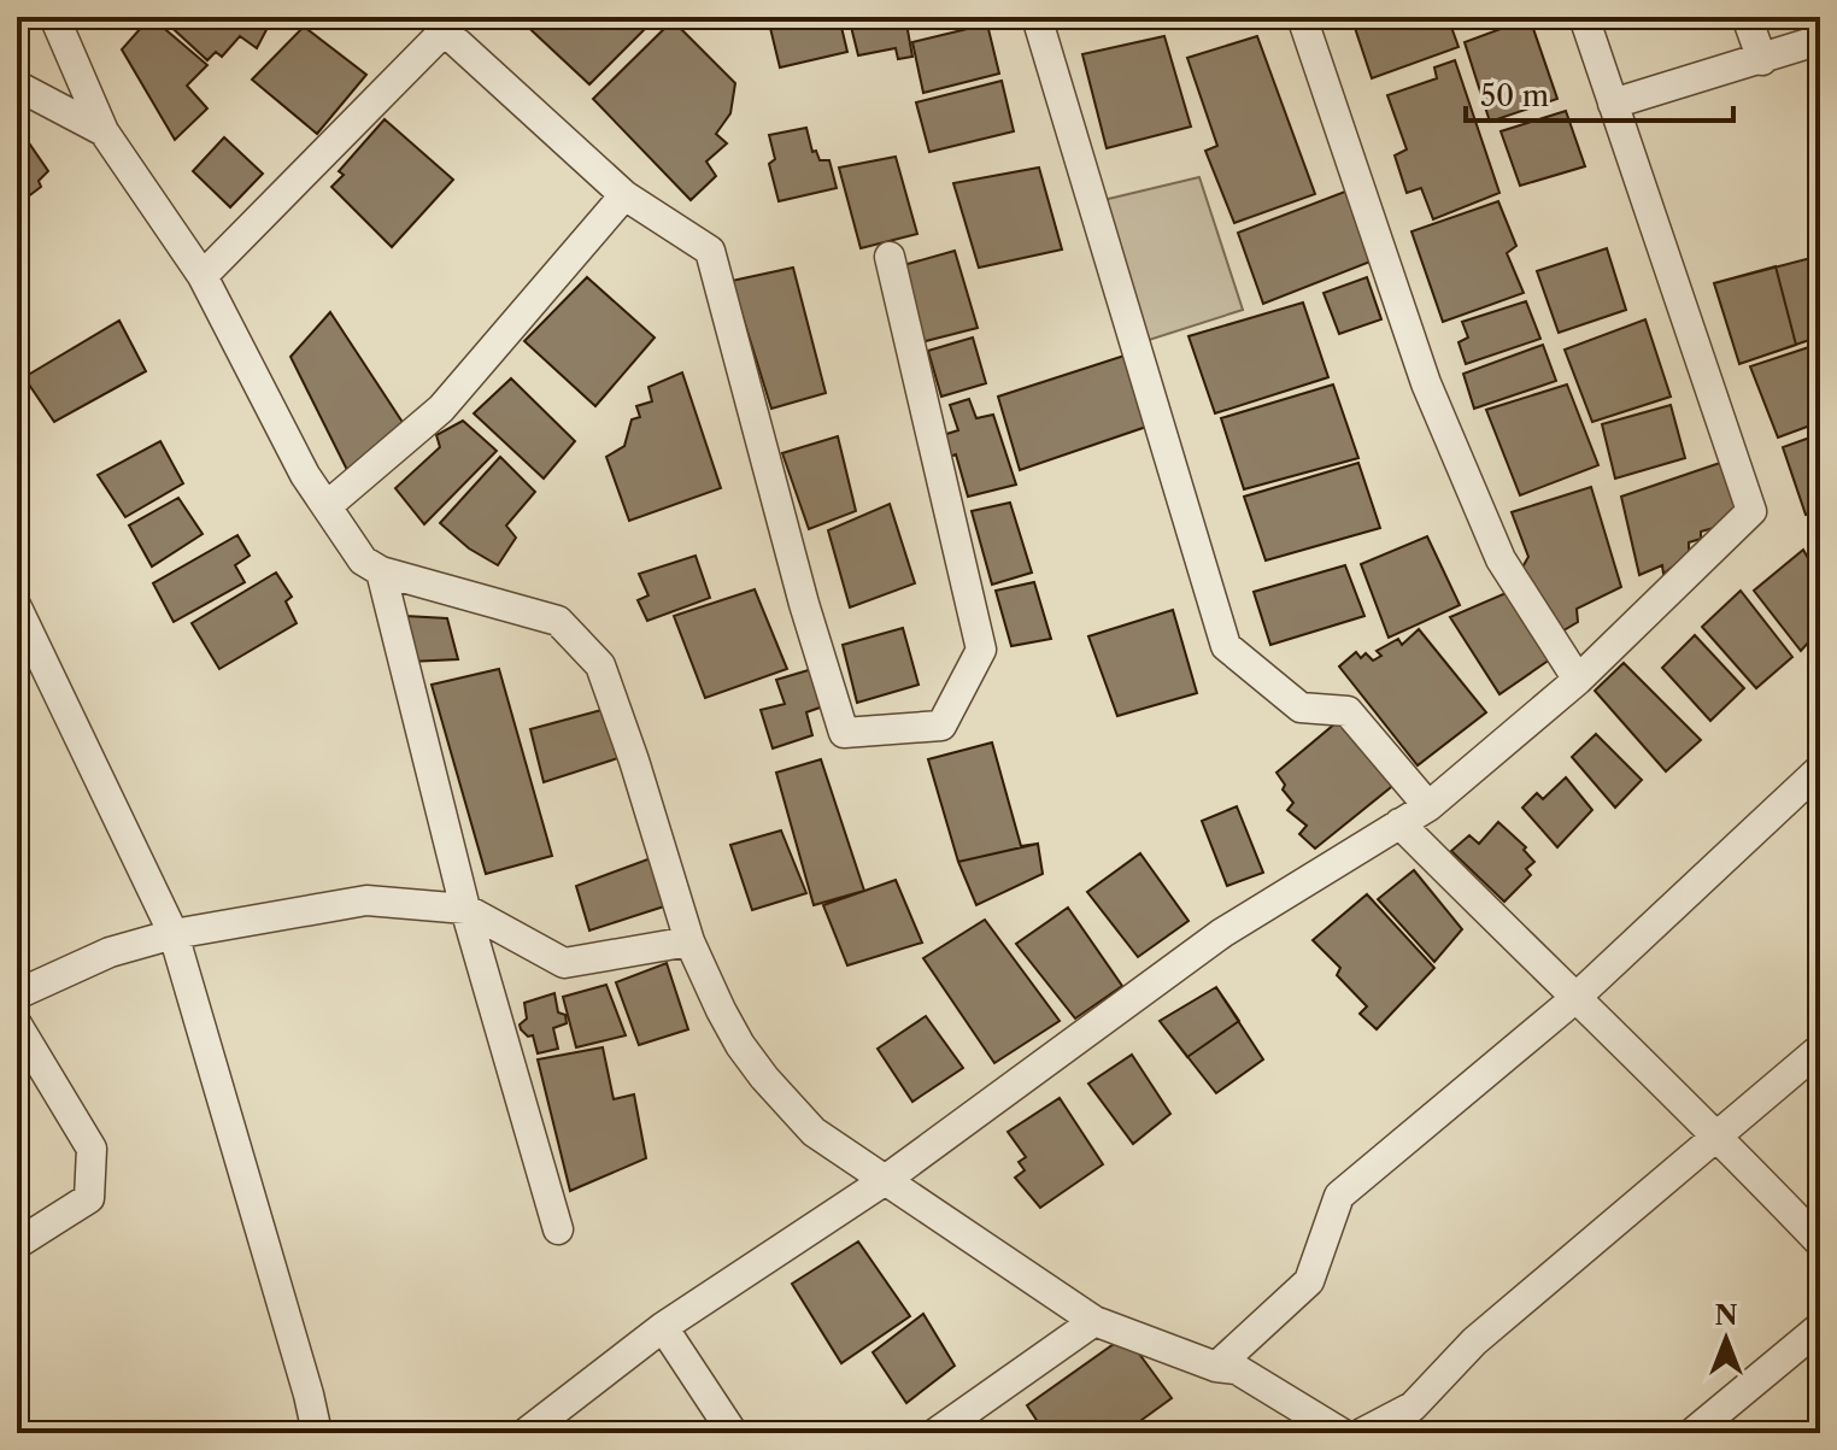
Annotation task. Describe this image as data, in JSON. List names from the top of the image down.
{
  "scale_bar": "50 m",
  "north": "top"
}
